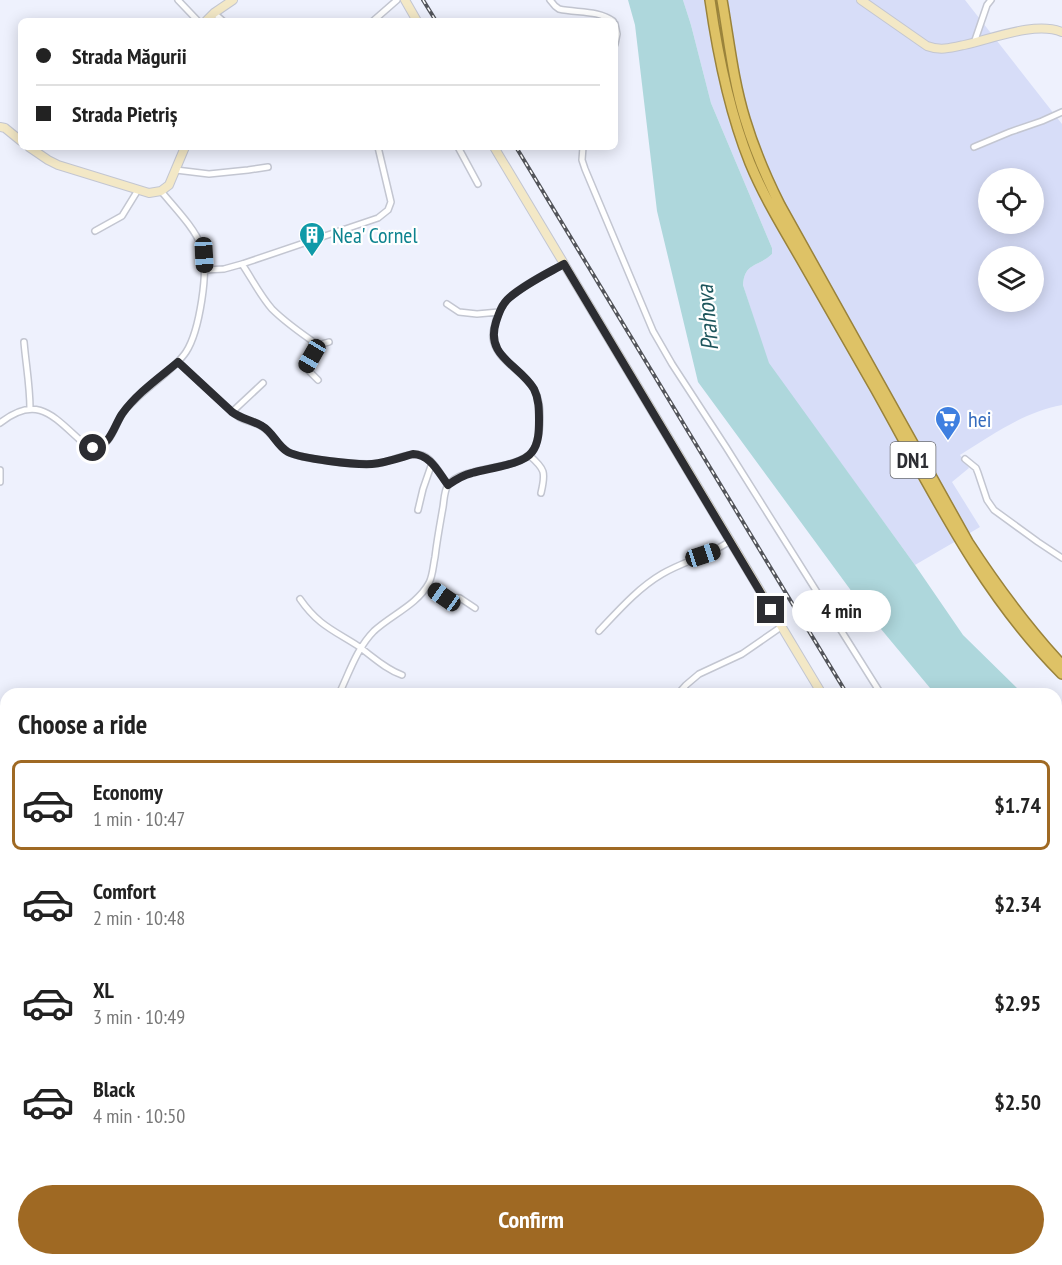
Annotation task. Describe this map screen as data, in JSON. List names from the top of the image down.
{
  "streets": {
    "highway": ["DN1"]
  },
  "water": ["Prahova"],
  "places": {
    "building": ["Nea' Cornel"],
    "supermarket": ["hei"]
  },
  "page": {
    "banner": ["Strada Măgurii", "Strada Pietriș"],
    "bubble": "4 min",
    "heading": "Choose a ride",
    "list": [
      {
        "name": "Economy",
        "note": "1 min · 10:47",
        "value": "$1.74"
      },
      {
        "name": "Comfort",
        "note": "2 min · 10:48",
        "value": "$2.34"
      },
      {
        "name": "XL",
        "note": "3 min · 10:49",
        "value": "$2.95"
      },
      {
        "name": "Black",
        "note": "4 min · 10:50",
        "value": "$2.50"
      }
    ],
    "buttons": "Confirm"
  }
}
